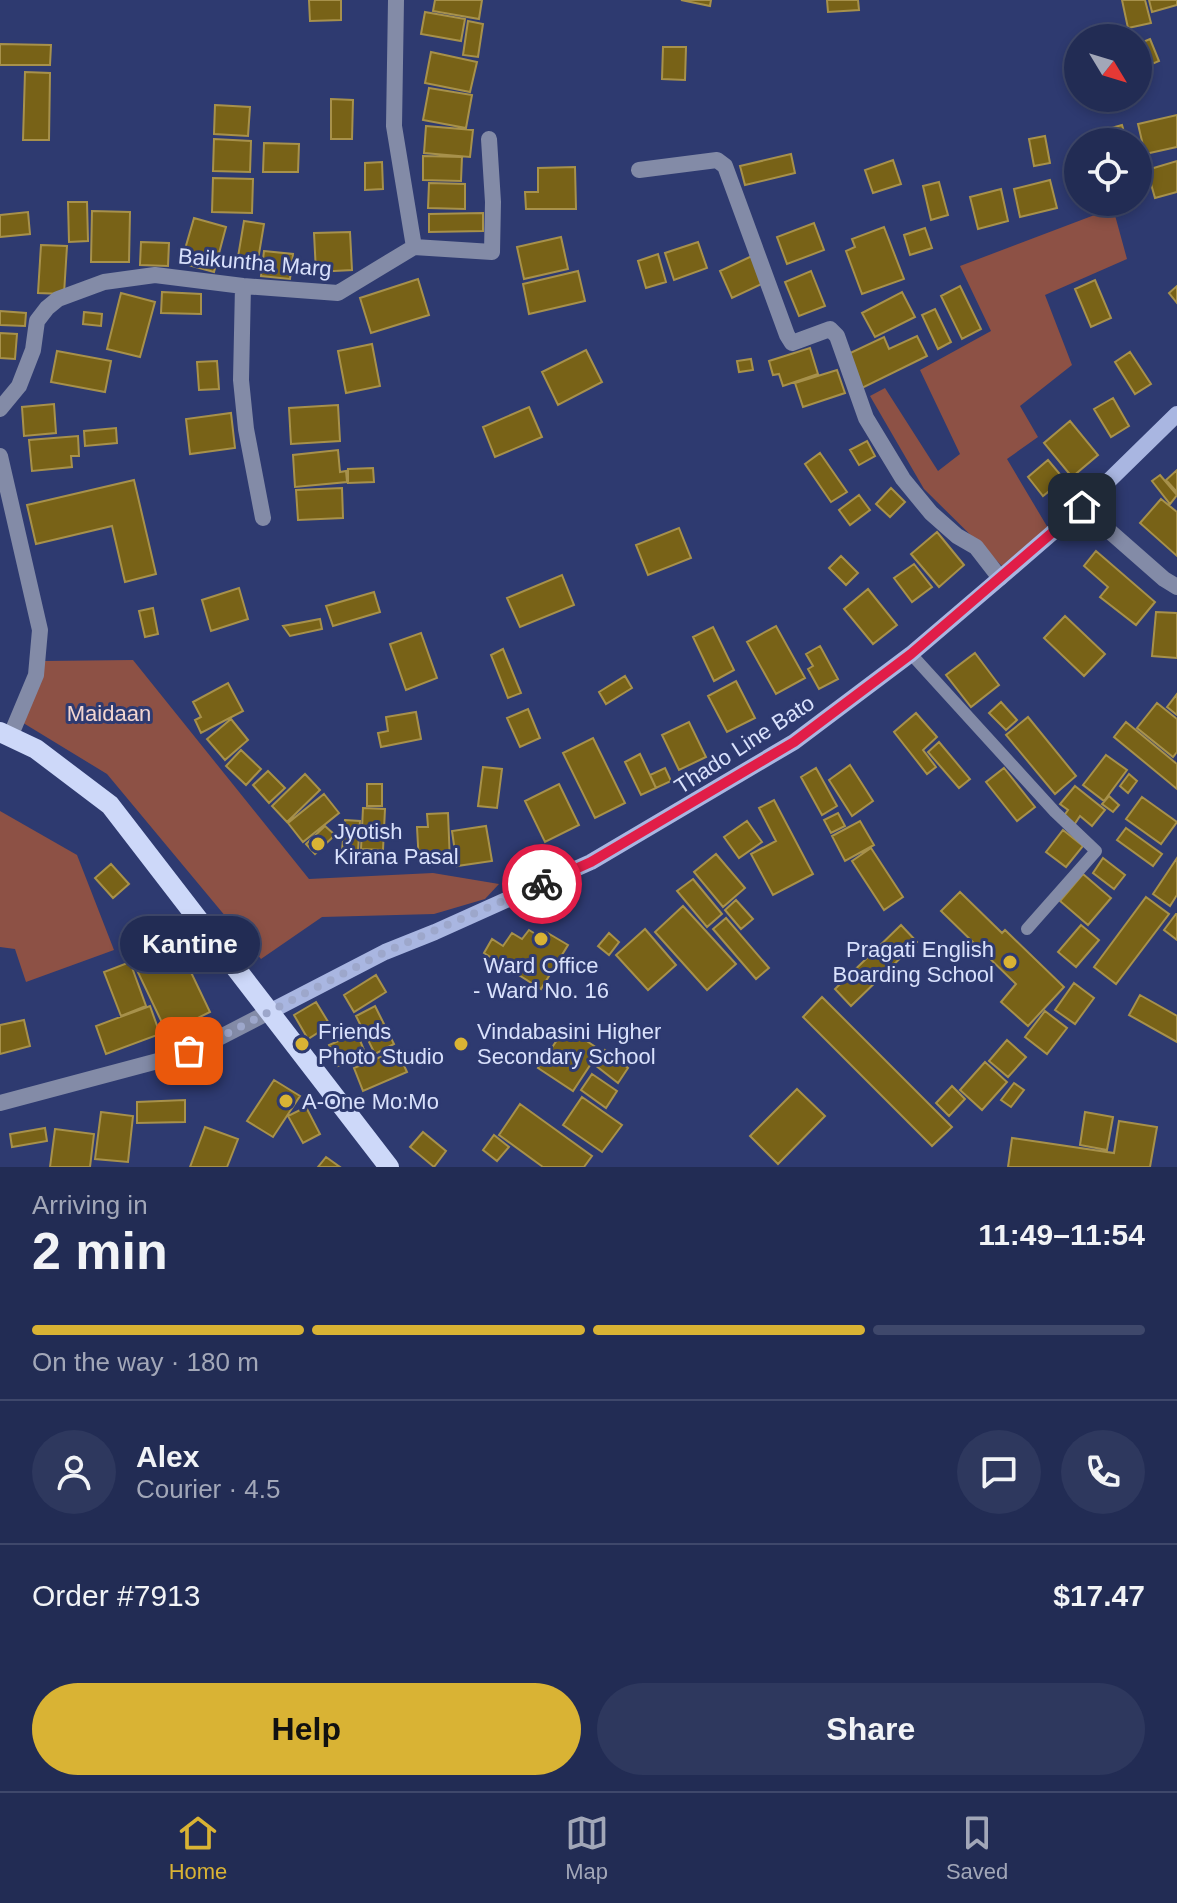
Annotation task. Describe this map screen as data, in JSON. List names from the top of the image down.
{
  "streets": {
    "main road": ["Thado Line Bato"],
    "street": ["Baikuntha Marg"]
  },
  "parks": ["Maidaan"],
  "places": [
    "Jyotish Kirana Pasal",
    "Ward Office - Ward No. 16",
    "Pragati English Boarding School",
    "Friends Photo Studio",
    "Vindabasini Higher Secondary School",
    "Kantine",
    "A-One Mo:Mo"
  ],
  "north": "bottom right",
  "page": {
    "bubble": "Kantine",
    "heading": ["2 min", "Arriving in", "11:49–11:54"],
    "panel": [
      "Alex",
      "Courier · 4.5",
      "Order #7913",
      "$17.47"
    ],
    "bar": "On the way · 180 m",
    "buttons": ["Help", "Share"],
    "tabs": ["Home", "Map", "Saved"]
  }
}
